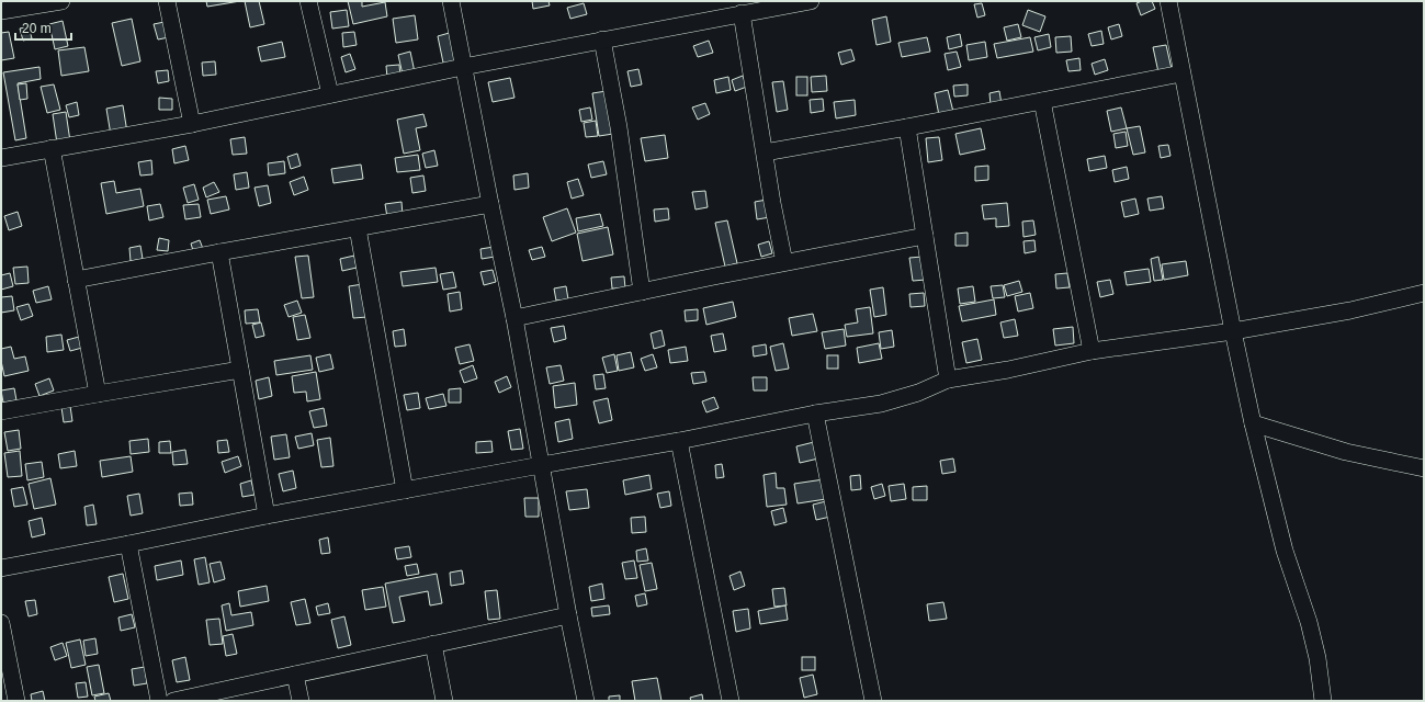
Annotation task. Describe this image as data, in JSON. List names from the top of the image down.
{
  "scale_bar": "20 m"
}
